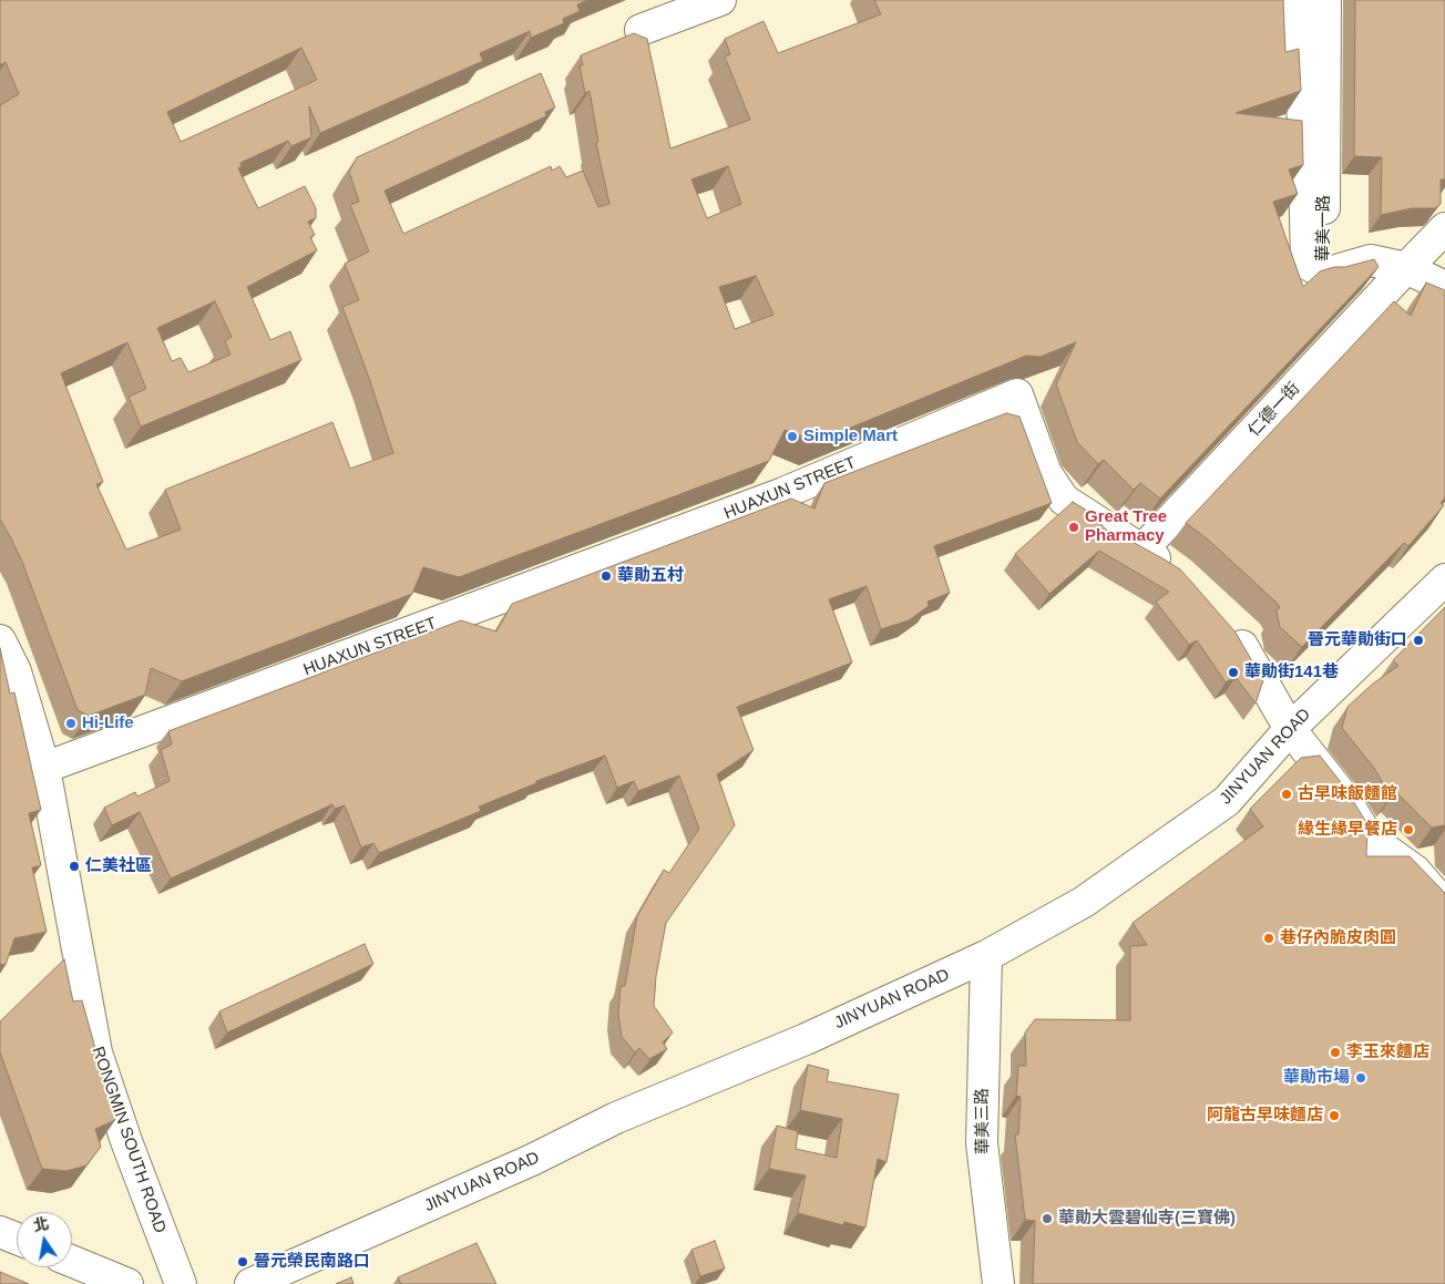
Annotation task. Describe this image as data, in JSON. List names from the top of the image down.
{
  "streets": {
    "street": [
      "華美一路",
      "仁德一街",
      "HUAXUN STREET",
      "JINYUAN ROAD",
      "華美三路",
      "RONGMIN SOUTH ROAD"
    ]
  },
  "crossings": [
    ["仁德一街", "HUAXUN STREET"],
    ["HUAXUN STREET", "RONGMIN SOUTH ROAD"],
    ["JINYUAN ROAD", "華美三路"]
  ],
  "places": [
    "Simple Mart",
    "Great Tree Pharmacy",
    "華勛五村",
    "晉元華勛街口",
    "華勛街141巷",
    "Hi-Life",
    "古早味飯麵館",
    "緣生緣早餐店",
    "仁美社區",
    "巷仔內脆皮肉圓",
    "李玉來麵店",
    "華勛市場",
    "阿龍古早味麵店",
    "華勛大雲碧仙寺(三寶佛)",
    "晉元榮民南路口"
  ],
  "north": "top"
}
